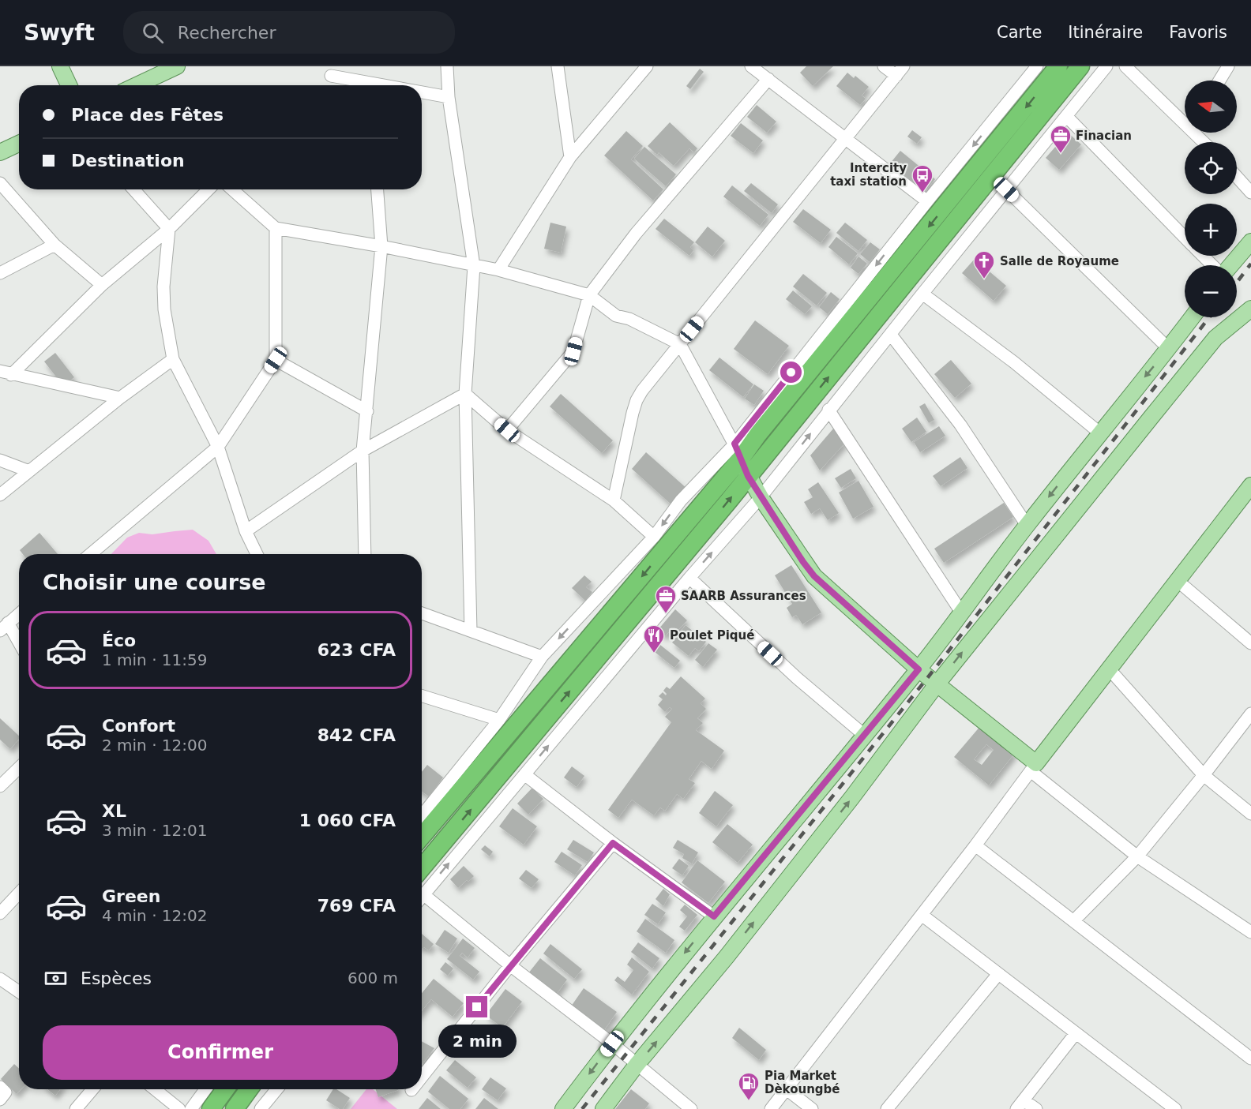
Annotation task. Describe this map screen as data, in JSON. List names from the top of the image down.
{
  "places": {
    "office": ["Finacian", "SAARB Assurances"],
    "bus stop": ["Intercity taxi station"],
    "church": ["Salle de Royaume"],
    "restaurant": ["Poulet Piqué"],
    "fuel station": ["Pia Market Dèkoungbé"]
  },
  "north": "left",
  "page": {
    "header": "Swyft",
    "search": "Rechercher",
    "nav": ["Carte", "Itinéraire", "Favoris"],
    "map_buttons": ["+", "−"],
    "banner": ["Place des Fêtes", "Destination"],
    "heading": "Choisir une course",
    "list": [
      {
        "name": "Éco",
        "note": "1 min · 11:59",
        "value": "623 CFA"
      },
      {
        "name": "Confort",
        "note": "2 min · 12:00",
        "value": "842 CFA"
      },
      {
        "name": "XL",
        "note": "3 min · 12:01",
        "value": "1 060 CFA"
      },
      {
        "name": "Green",
        "note": "4 min · 12:02",
        "value": "769 CFA"
      }
    ],
    "pay": ["Espèces", "600 m"],
    "buttons": "Confirmer",
    "bubble": "2 min"
  }
}
